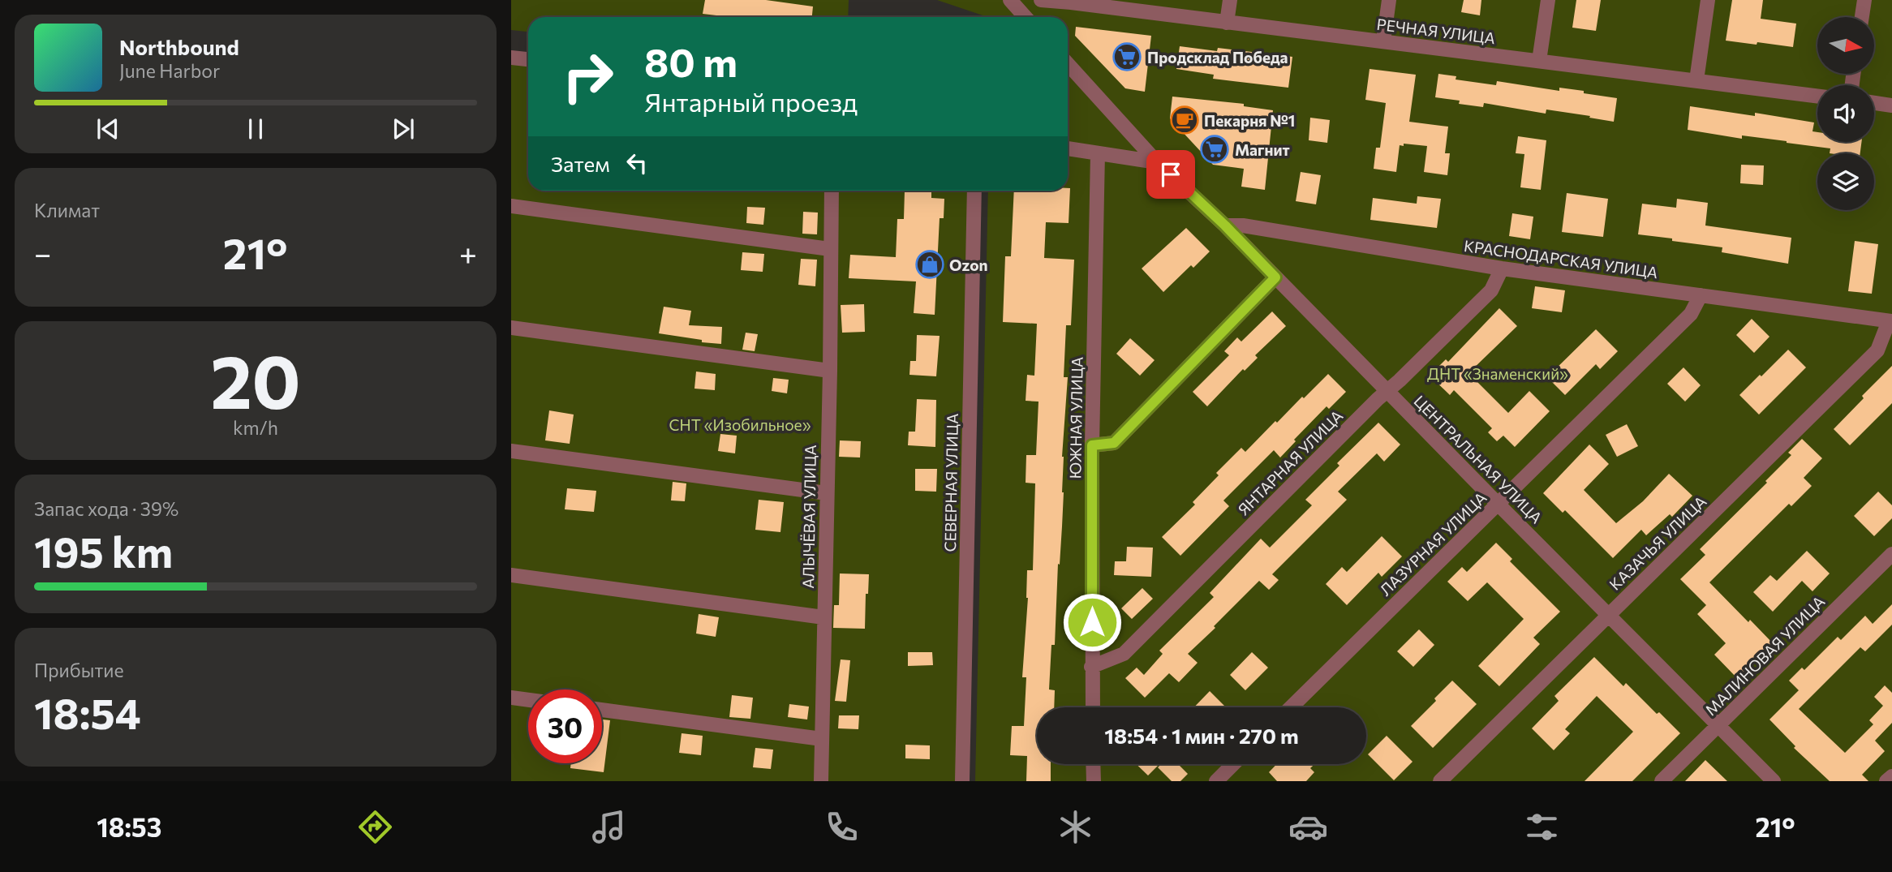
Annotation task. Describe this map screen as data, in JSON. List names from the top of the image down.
{
  "streets": {
    "street": [
      "РЕЧНАЯ УЛИЦА",
      "КРАСНОДАРСКАЯ УЛИЦА",
      "ЮЖНАЯ УЛИЦА",
      "ЦЕНТРАЛЬНАЯ УЛИЦА",
      "ЯНТАРНАЯ УЛИЦА",
      "СЕВЕРНАЯ УЛИЦА",
      "АЛЫЧЁВАЯ УЛИЦА",
      "КАЗАЧЬЯ УЛИЦА",
      "ЛАЗУРНАЯ УЛИЦА",
      "МАЛИНОВАЯ УЛИЦА"
    ]
  },
  "crossings": [
    ["КРАСНОДАРСКАЯ УЛИЦА", "ЦЕНТРАЛЬНАЯ УЛИЦА"],
    ["КРАСНОДАРСКАЯ УЛИЦА", "ЯНТАРНАЯ УЛИЦА"],
    ["КРАСНОДАРСКАЯ УЛИЦА", "КАЗАЧЬЯ УЛИЦА"],
    ["КРАСНОДАРСКАЯ УЛИЦА", "ЛАЗУРНАЯ УЛИЦА"],
    ["ЮЖНАЯ УЛИЦА", "ЯНТАРНАЯ УЛИЦА"],
    ["ЦЕНТРАЛЬНАЯ УЛИЦА", "ЯНТАРНАЯ УЛИЦА"],
    ["ЦЕНТРАЛЬНАЯ УЛИЦА", "КАЗАЧЬЯ УЛИЦА"],
    ["ЦЕНТРАЛЬНАЯ УЛИЦА", "ЛАЗУРНАЯ УЛИЦА"],
    ["ЦЕНТРАЛЬНАЯ УЛИЦА", "МАЛИНОВАЯ УЛИЦА"]
  ],
  "parks": ["ДНТ «Знаменский»", "СНТ «Изобильное»"],
  "places": {
    "supermarket": ["Продсклад Победа", "Магнит"],
    "cafe": ["Пекарня №1"],
    "shop": ["Ozon"]
  },
  "north": "right",
  "page": {
    "turn": ["80 m", "Янтарный проезд"],
    "song": ["Northbound", "June Harbor"],
    "then": "Затем",
    "tile": [
      "Климат",
      ["20", "km/h"],
      ["Запас хода · 39%", "195 km"],
      ["Прибытие", "18:54"]
    ],
    "heat": ["−", "21°", "+"],
    "limit": "30",
    "trip": "18:54 · 1 мин · 270 m",
    "tabs": ["18:53", "21°"]
  }
}
